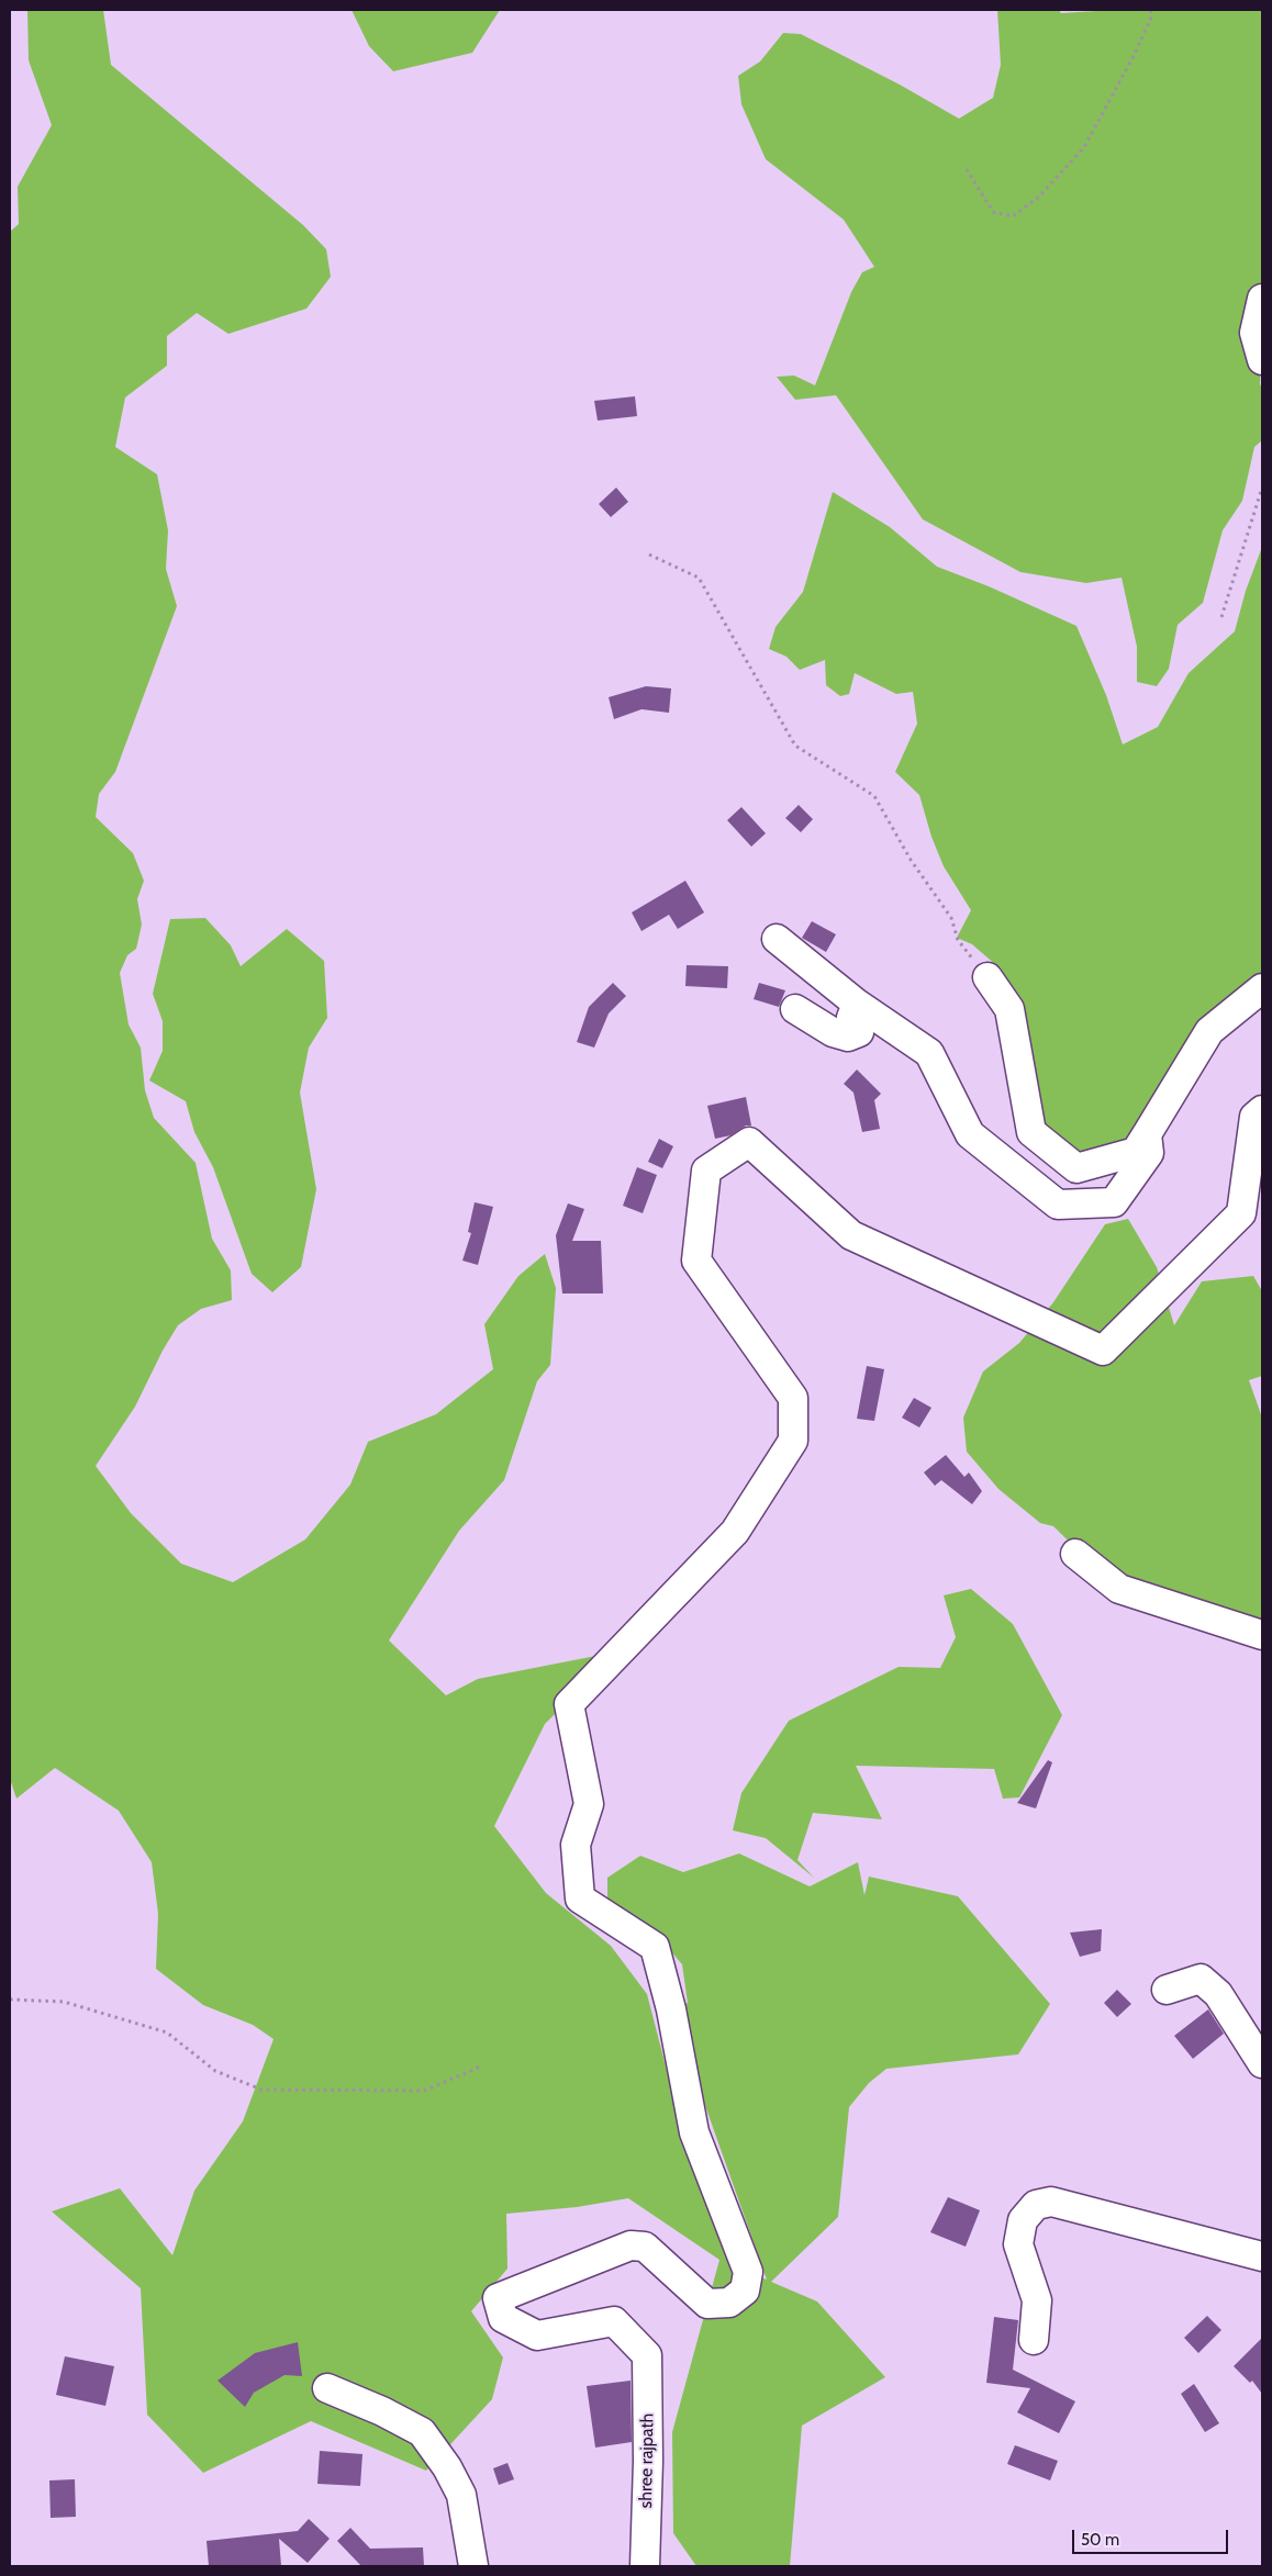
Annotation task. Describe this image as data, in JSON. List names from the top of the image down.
{
  "streets": {
    "street": ["shree rajpath"]
  },
  "scale_bar": "50 m"
}
